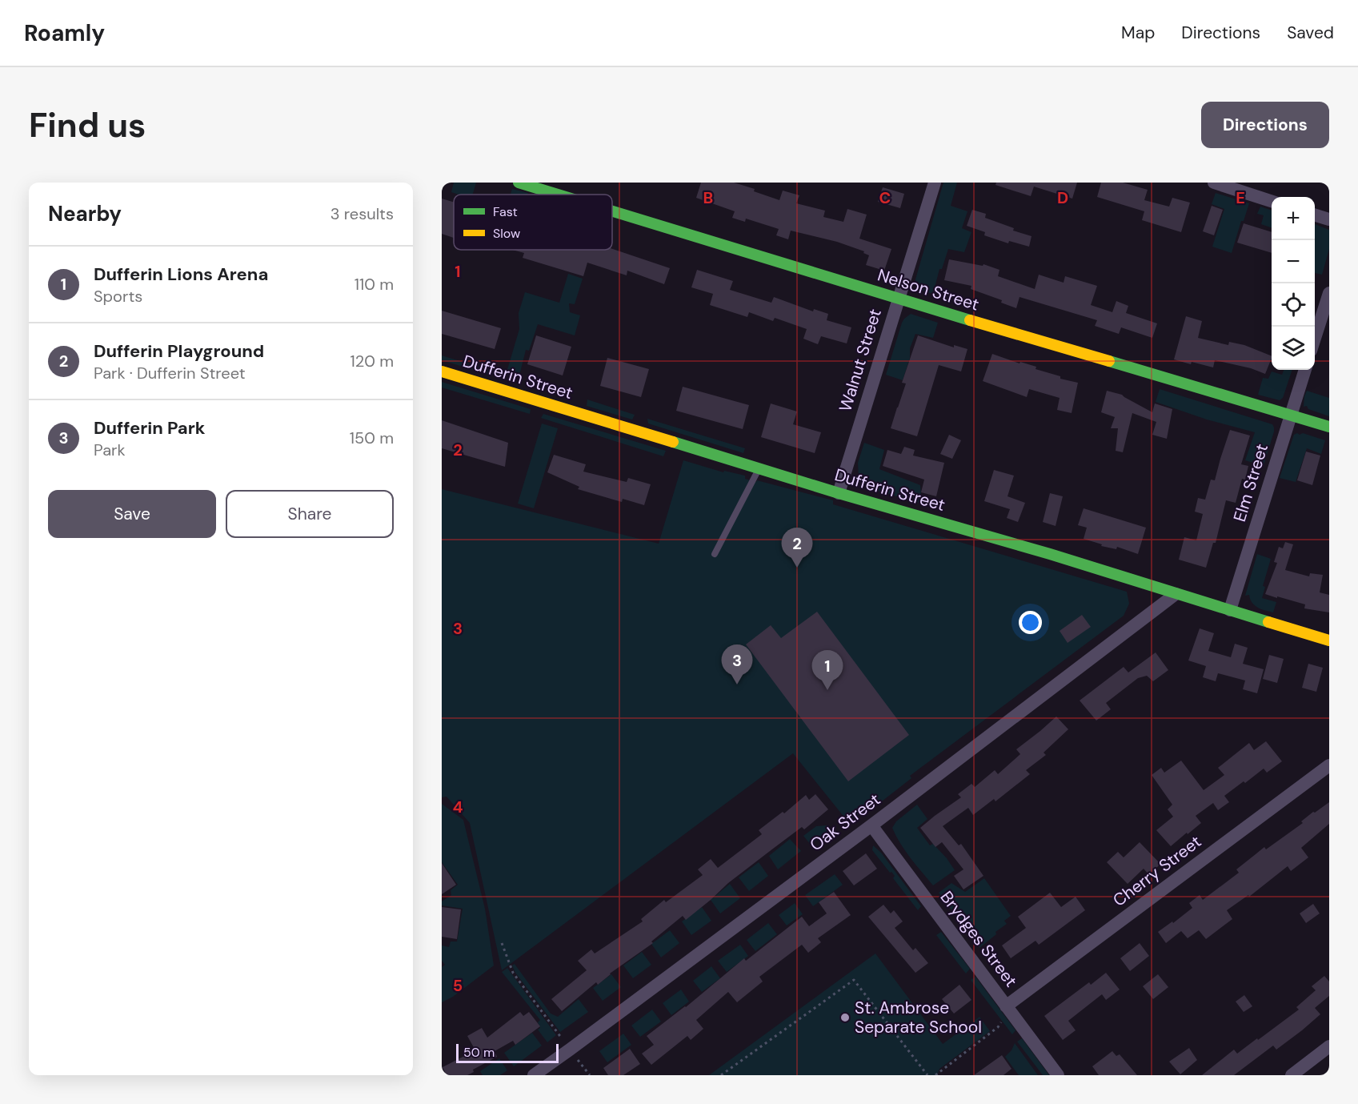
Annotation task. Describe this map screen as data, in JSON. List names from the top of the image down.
{
  "streets": {
    "street": [
      "Nelson Street",
      "Walnut Street",
      "Dufferin Street",
      "Elm Street",
      "Oak Street",
      "Cherry Street",
      "Brydges Street"
    ]
  },
  "crossings": [
    ["Nelson Street", "Walnut Street"],
    ["Nelson Street", "Elm Street"],
    ["Walnut Street", "Dufferin Street"],
    ["Dufferin Street", "Elm Street"],
    ["Dufferin Street", "Oak Street"],
    ["Oak Street", "Brydges Street"],
    ["Cherry Street", "Brydges Street"]
  ],
  "places": ["St. Ambrose Separate School"],
  "legend": ["Fast", "Slow"],
  "scale_bar": "50 m",
  "page": {
    "header": "Roamly",
    "nav": ["Map", "Directions", "Saved"],
    "buttons": [
      "Directions",
      ["Save", "Share"]
    ],
    "title": "Find us",
    "heading": ["Nearby", "3 results"],
    "map_buttons": ["+", "−"],
    "list": [
      {
        "mark": "1",
        "name": "Dufferin Lions Arena",
        "note": "Sports",
        "value": "110 m"
      },
      {
        "mark": "2",
        "name": "Dufferin Playground",
        "note": "Park · Dufferin Street",
        "value": "120 m"
      },
      {
        "mark": "3",
        "name": "Dufferin Park",
        "note": "Park",
        "value": "150 m"
      }
    ],
    "pins": ["2", "3", "1"],
    "scale": "50 m"
  },
  "grid": {
    "columns": [
      "B",
      "C",
      "D",
      "E"
    ],
    "rows": [
      "1",
      "2",
      "3",
      "4",
      "5"
    ]
  }
}
